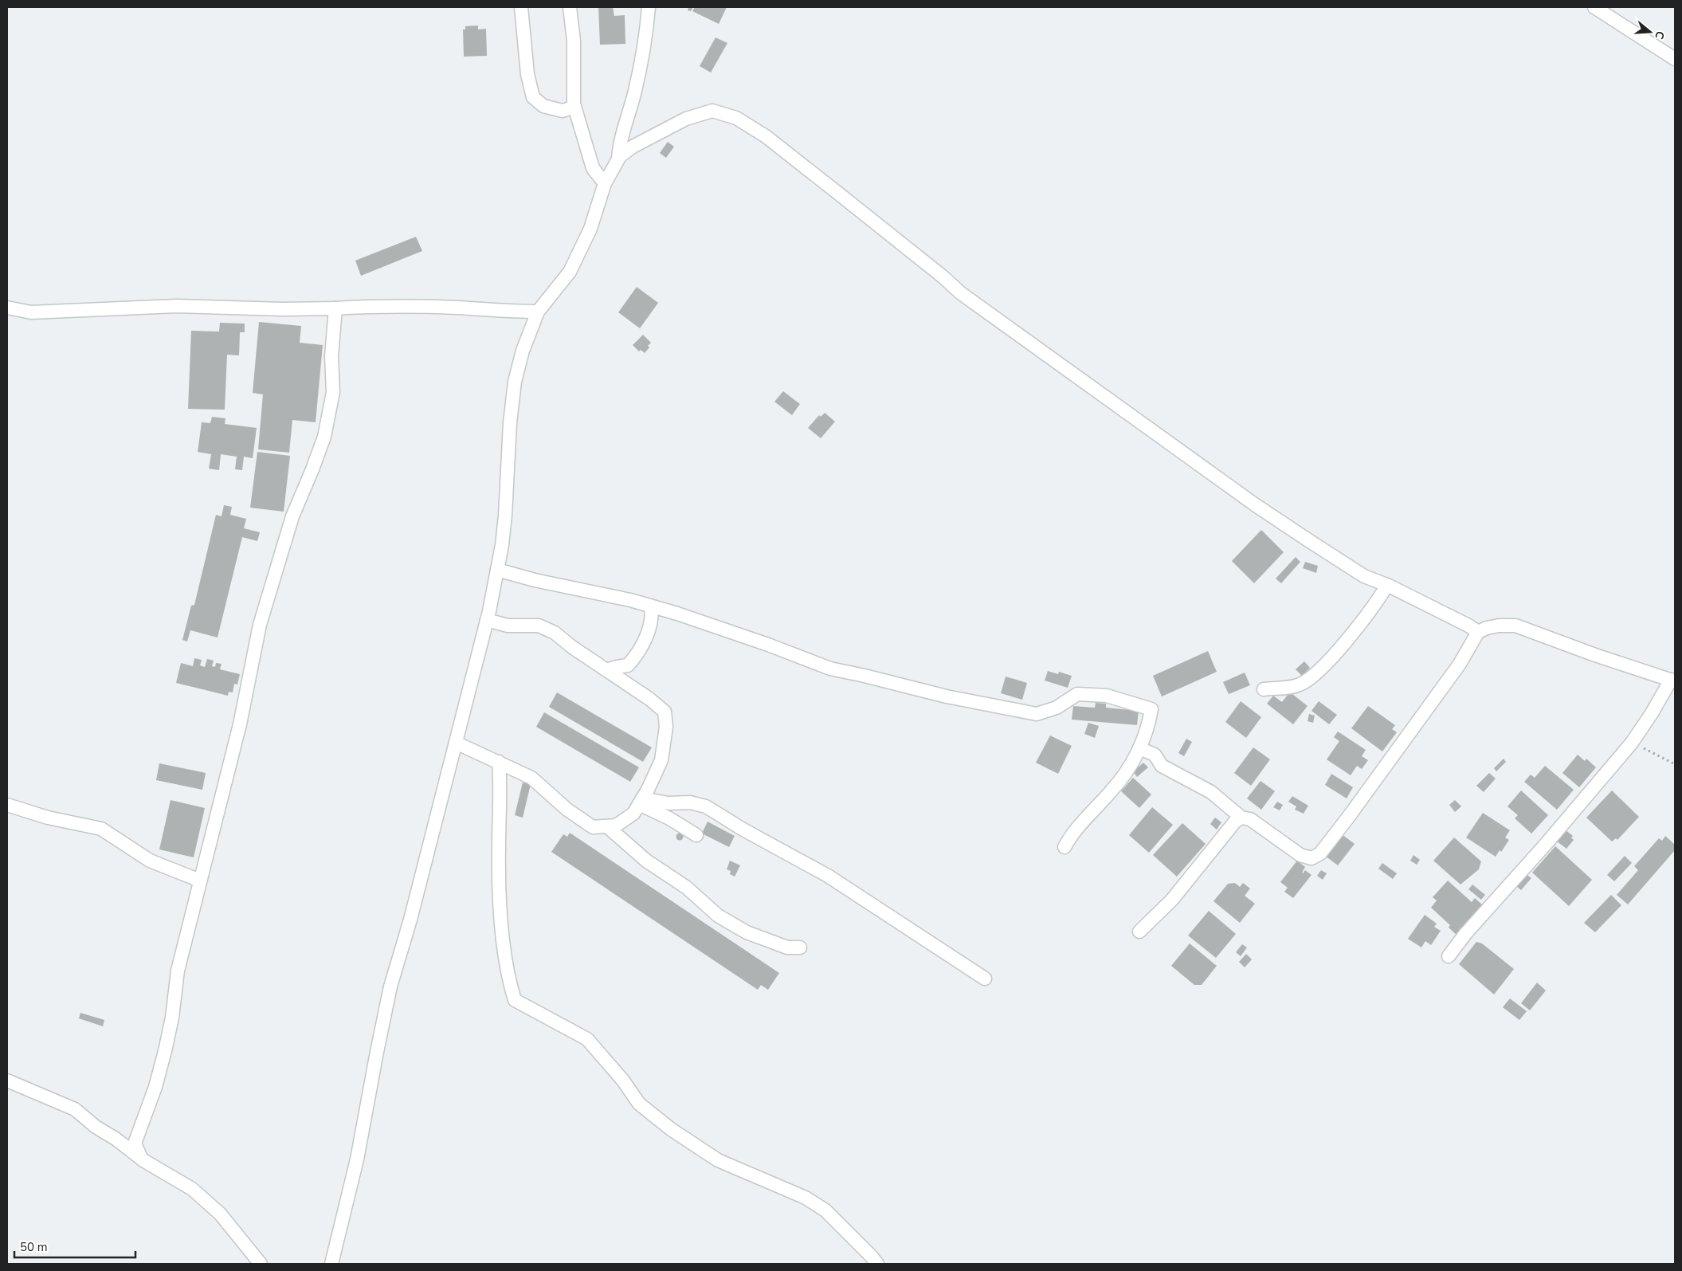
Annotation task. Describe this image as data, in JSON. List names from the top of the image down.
{
  "scale_bar": "50 m",
  "north": "right"
}
